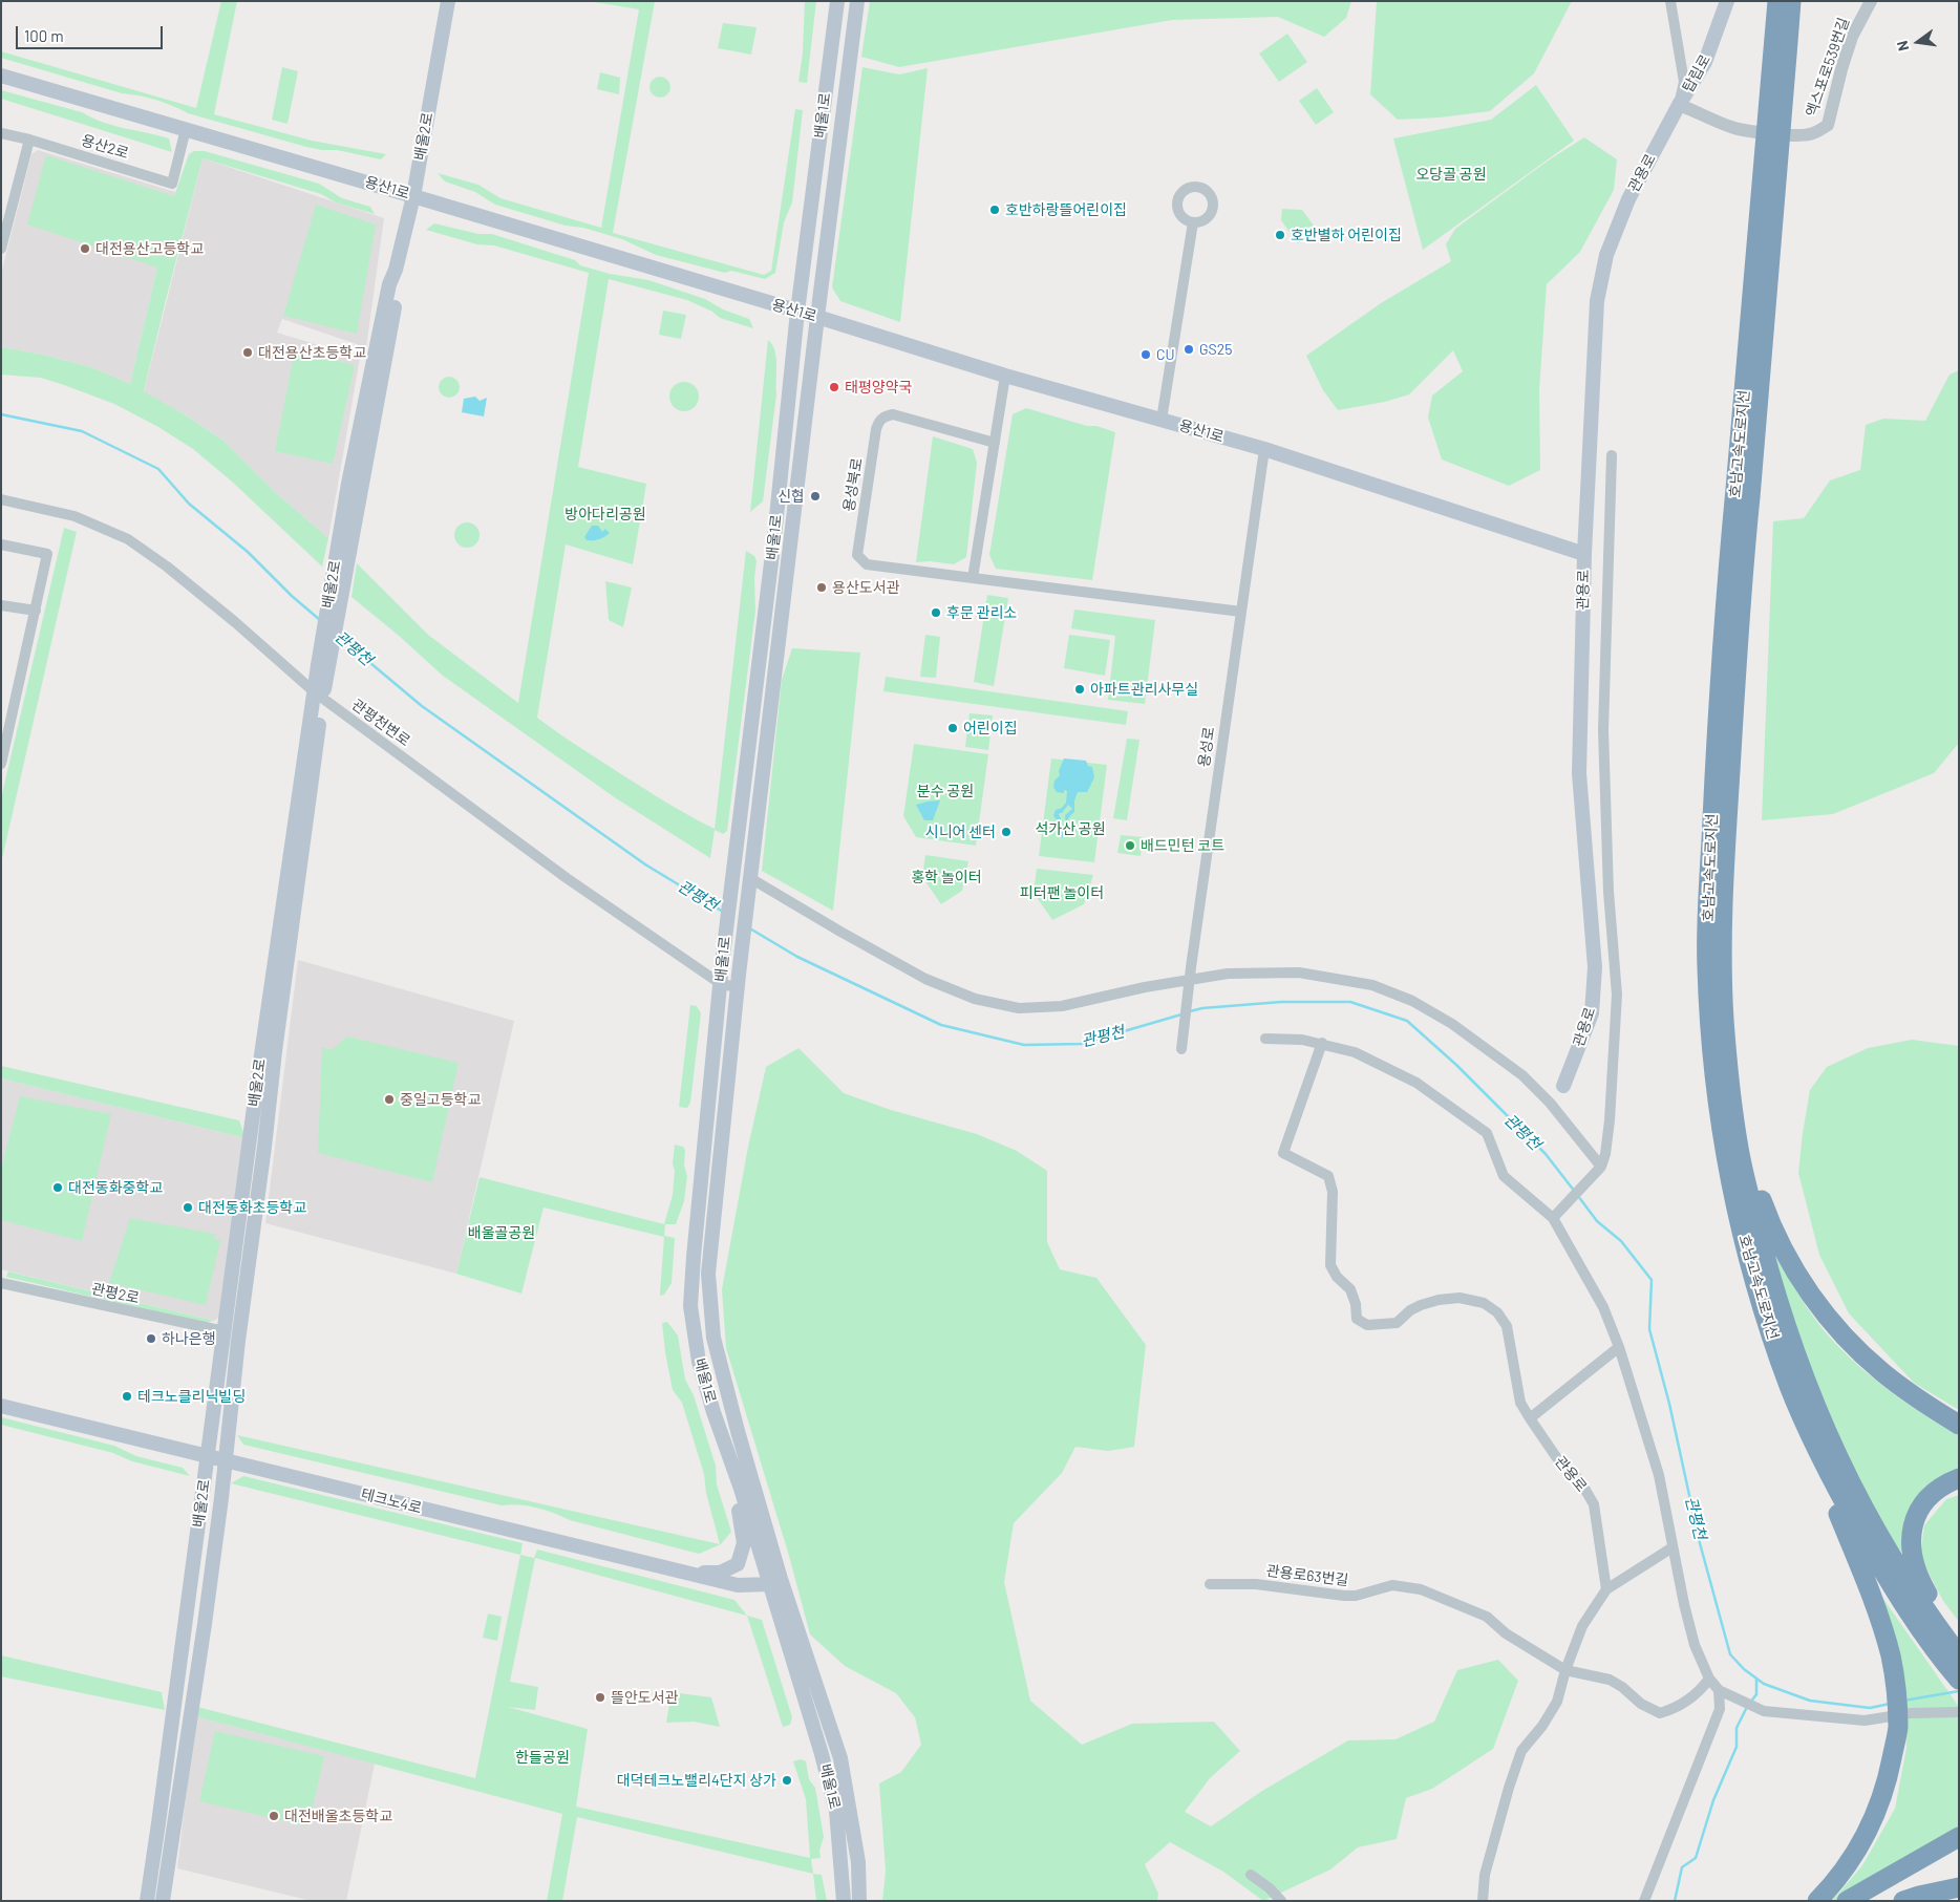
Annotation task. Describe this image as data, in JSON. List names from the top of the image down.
{
  "streets": {
    "highway": ["호남고속도로지선"],
    "main road": [
      "탑립로",
      "배울1로",
      "배울2로",
      "관용로",
      "용산1로",
      "테크노4로"
    ],
    "street": [
      "엑스포로539번길",
      "용산2로",
      "용성북로",
      "관평천변로",
      "용성로",
      "관평2로",
      "관용로63번길"
    ]
  },
  "crossings": [
    ["엑스포로539번길", "탑립로"],
    ["엑스포로539번길", "관용로"],
    ["탑립로", "관용로"],
    ["배울1로", "용산1로"],
    ["배울1로", "관평천변로"],
    ["배울1로", "테크노4로"],
    ["배울2로", "용산1로"],
    ["배울2로", "관평천변로"],
    ["배울2로", "관평2로"],
    ["배울2로", "테크노4로"],
    ["용산2로", "용산1로"],
    ["관용로", "용산1로"],
    ["용산1로", "용성로"],
    ["용성북로", "용성로"]
  ],
  "water": ["관평천"],
  "parks": [
    "오당골 공원",
    "방아다리공원",
    "분수 공원",
    "석가산 공원",
    "홍학 놀이터",
    "피터팬 놀이터",
    "배울골공원",
    "한들공원"
  ],
  "places": [
    "호반하랑뜰어린이집",
    "호반별하 어린이집",
    "대전용산고등학교",
    "GS25",
    "대전용산초등학교",
    "CU",
    "태평양약국",
    "신협",
    "용산도서관",
    "후문 관리소",
    "아파트관리사무실",
    "어린이집",
    "시니어 센터",
    "배드민턴 코트",
    "중일고등학교",
    "대전동화중학교",
    "대전동화초등학교",
    "하나은행",
    "테크노클리닉빌딩",
    "뜰안도서관",
    "대덕테크노밸리4단지 상가",
    "대전배울초등학교"
  ],
  "scale_bar": "100 m",
  "north": "left"
}
